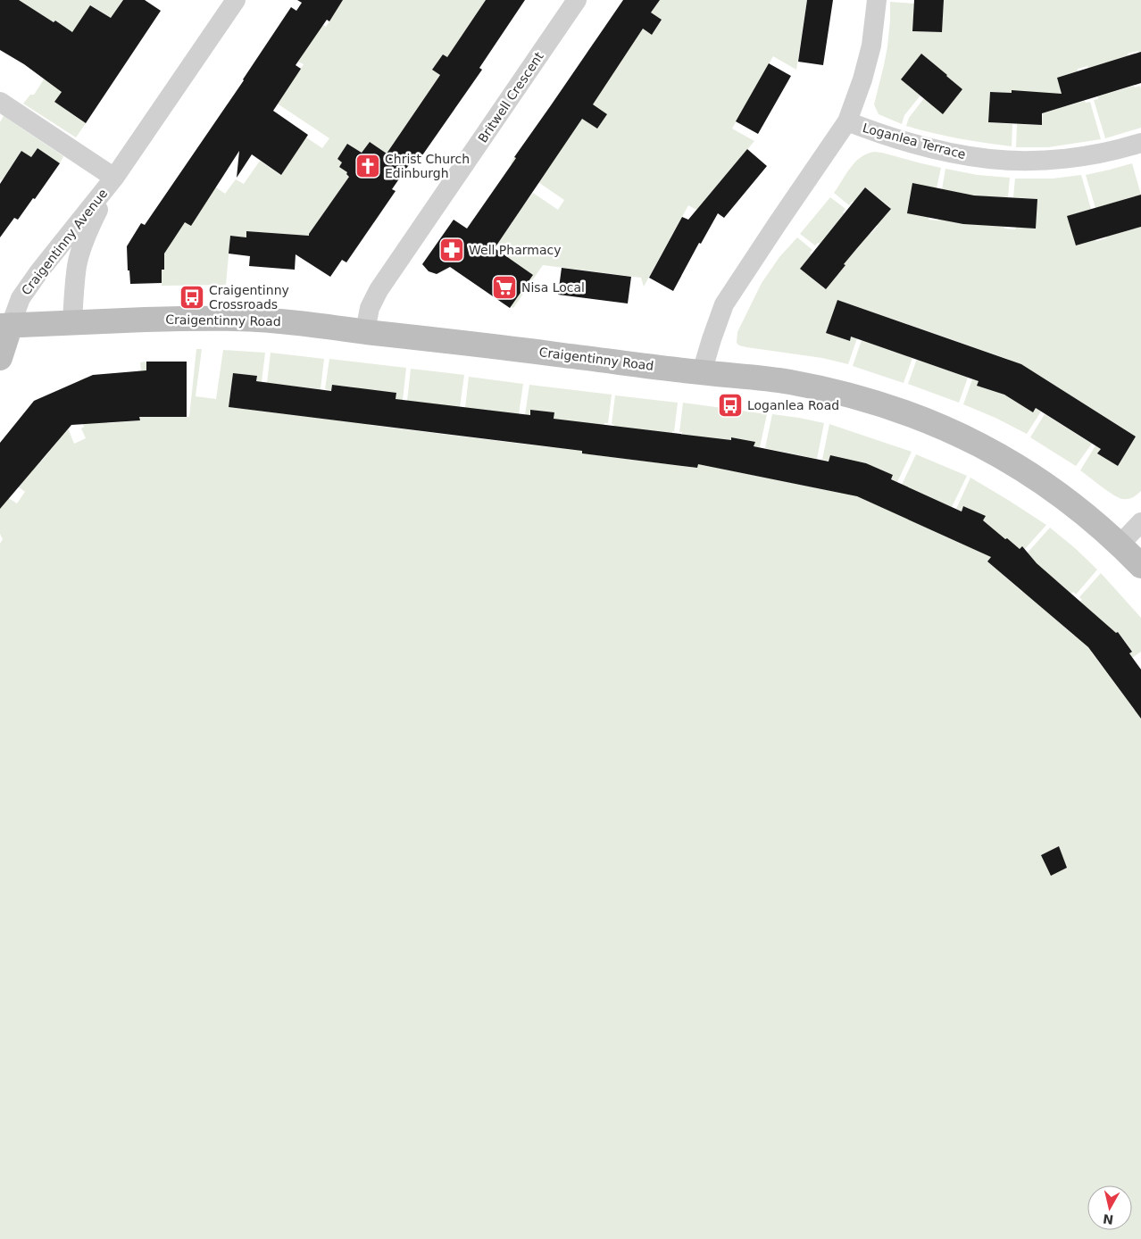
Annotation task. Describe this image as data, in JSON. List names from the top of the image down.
{
  "streets": {
    "street": [
      "Britwell Crescent",
      "Loganlea Terrace",
      "Craigentinny Avenue",
      "Craigentinny Road"
    ]
  },
  "crossings": [
    ["Britwell Crescent", "Craigentinny Road"],
    ["Craigentinny Avenue", "Craigentinny Road"]
  ],
  "places": {
    "church": ["Christ Church Edinburgh"],
    "pharmacy": ["Well Pharmacy"],
    "supermarket": ["Nisa Local"],
    "bus stop": ["Craigentinny Crossroads", "Loganlea Road"]
  },
  "north": "bottom"
}
